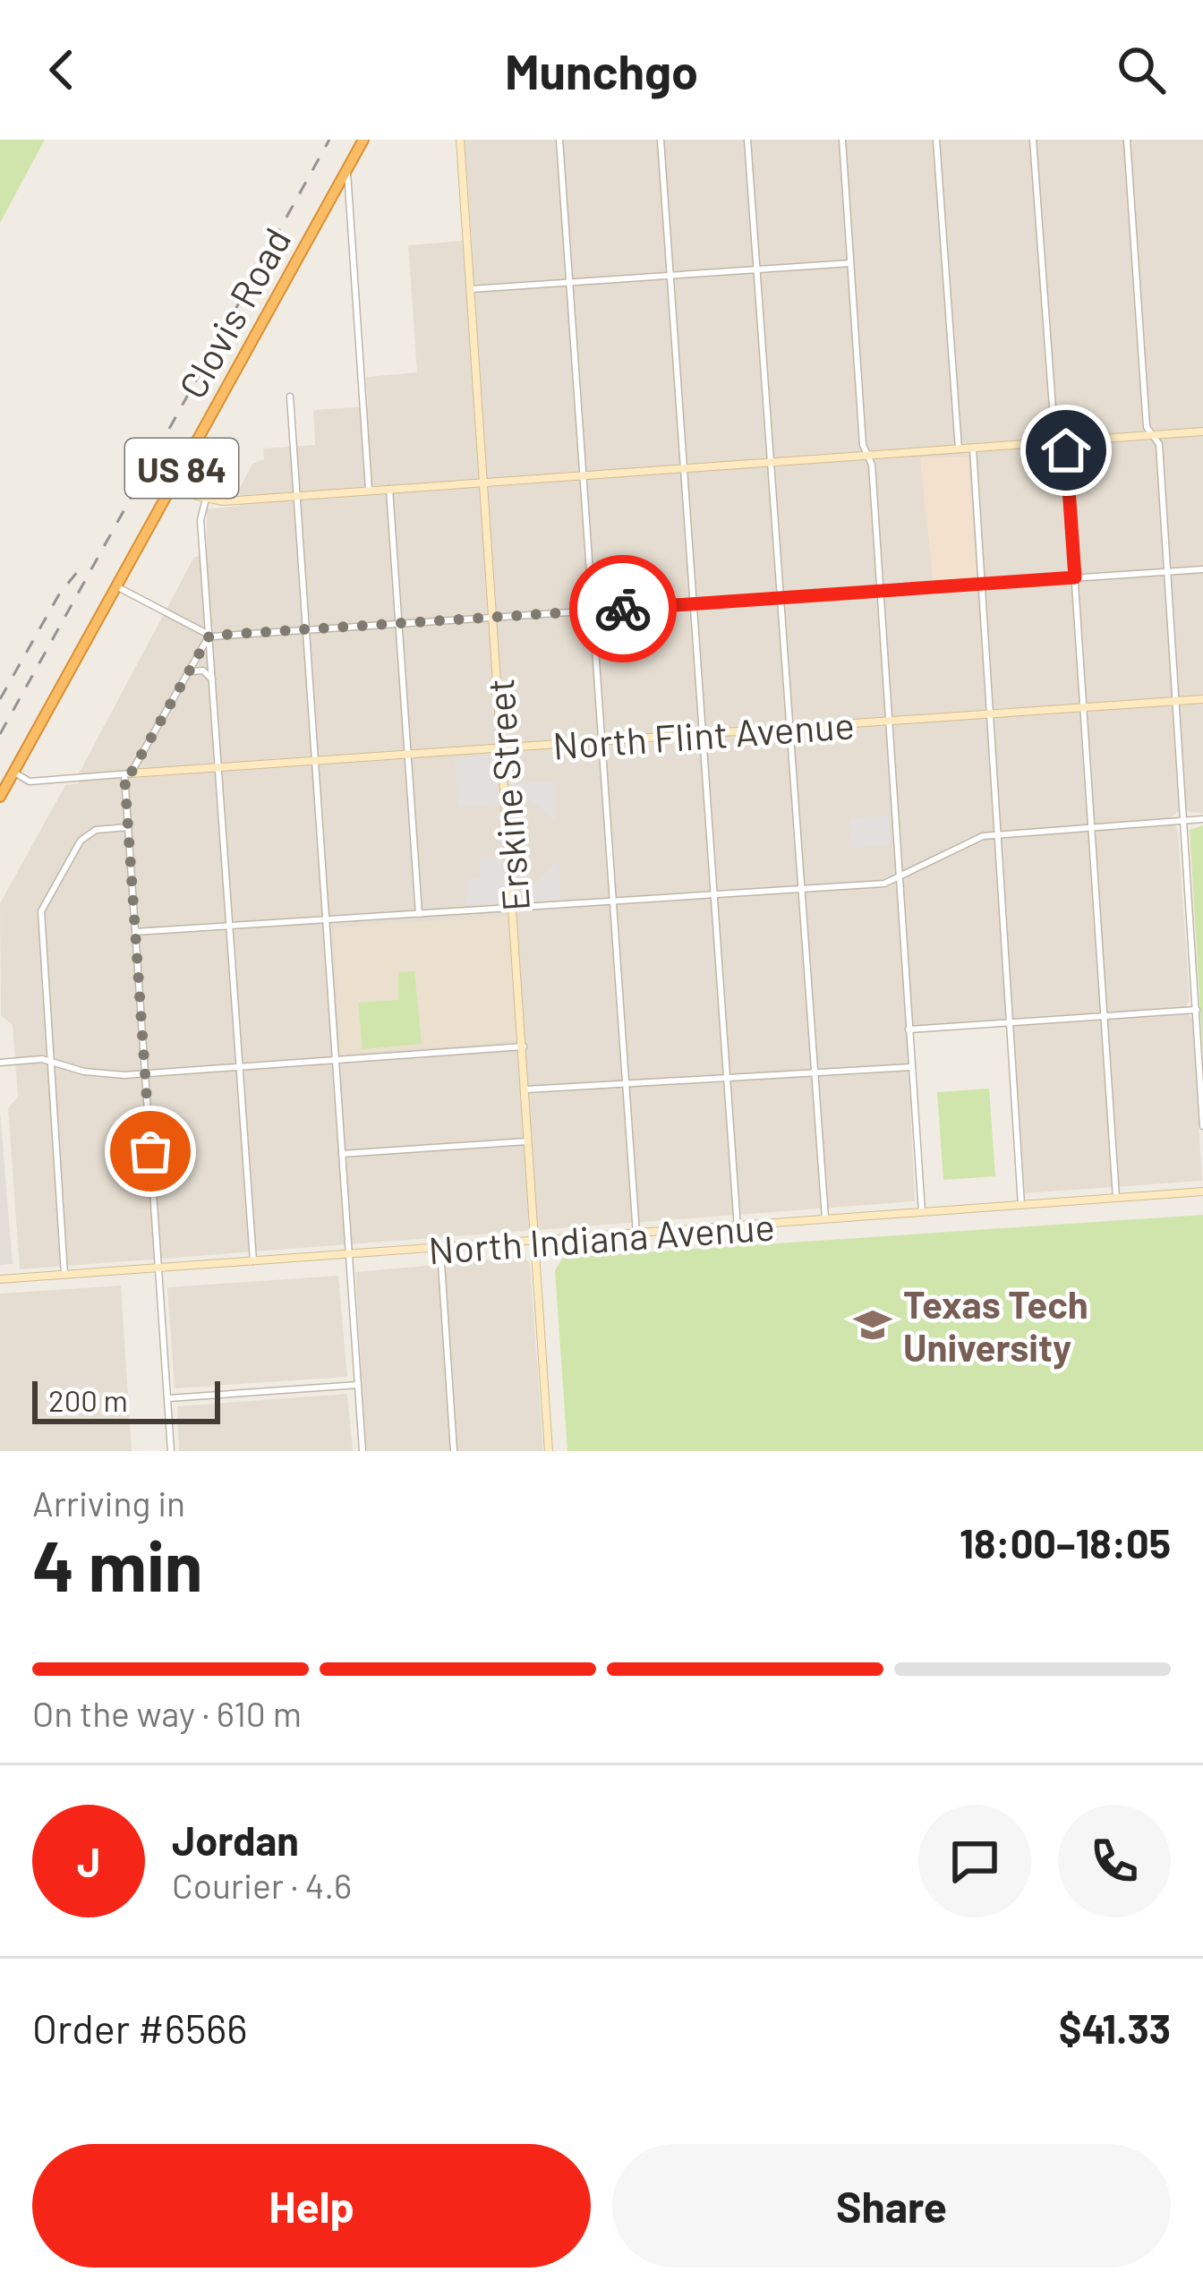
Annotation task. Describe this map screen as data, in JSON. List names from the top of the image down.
{
  "streets": {
    "highway": ["Clovis Road", "US 84"],
    "street": ["North Flint Avenue", "Erskine Street", "North Indiana Avenue"]
  },
  "crossings": [
    ["Clovis Road", "North Flint Avenue"],
    ["North Flint Avenue", "Erskine Street"],
    ["Erskine Street", "North Indiana Avenue"]
  ],
  "places": {
    "school or university": ["Texas Tech University"]
  },
  "scale_bar": "200 m",
  "page": {
    "header": "Munchgo",
    "scale": "200 m",
    "heading": ["4 min", "Arriving in", "18:00–18:05"],
    "panel": [
      "Jordan",
      "Courier · 4.6",
      "Order #6566",
      "$41.33"
    ],
    "bar": "On the way · 610 m",
    "round": "J",
    "buttons": ["Help", "Share"]
  }
}
